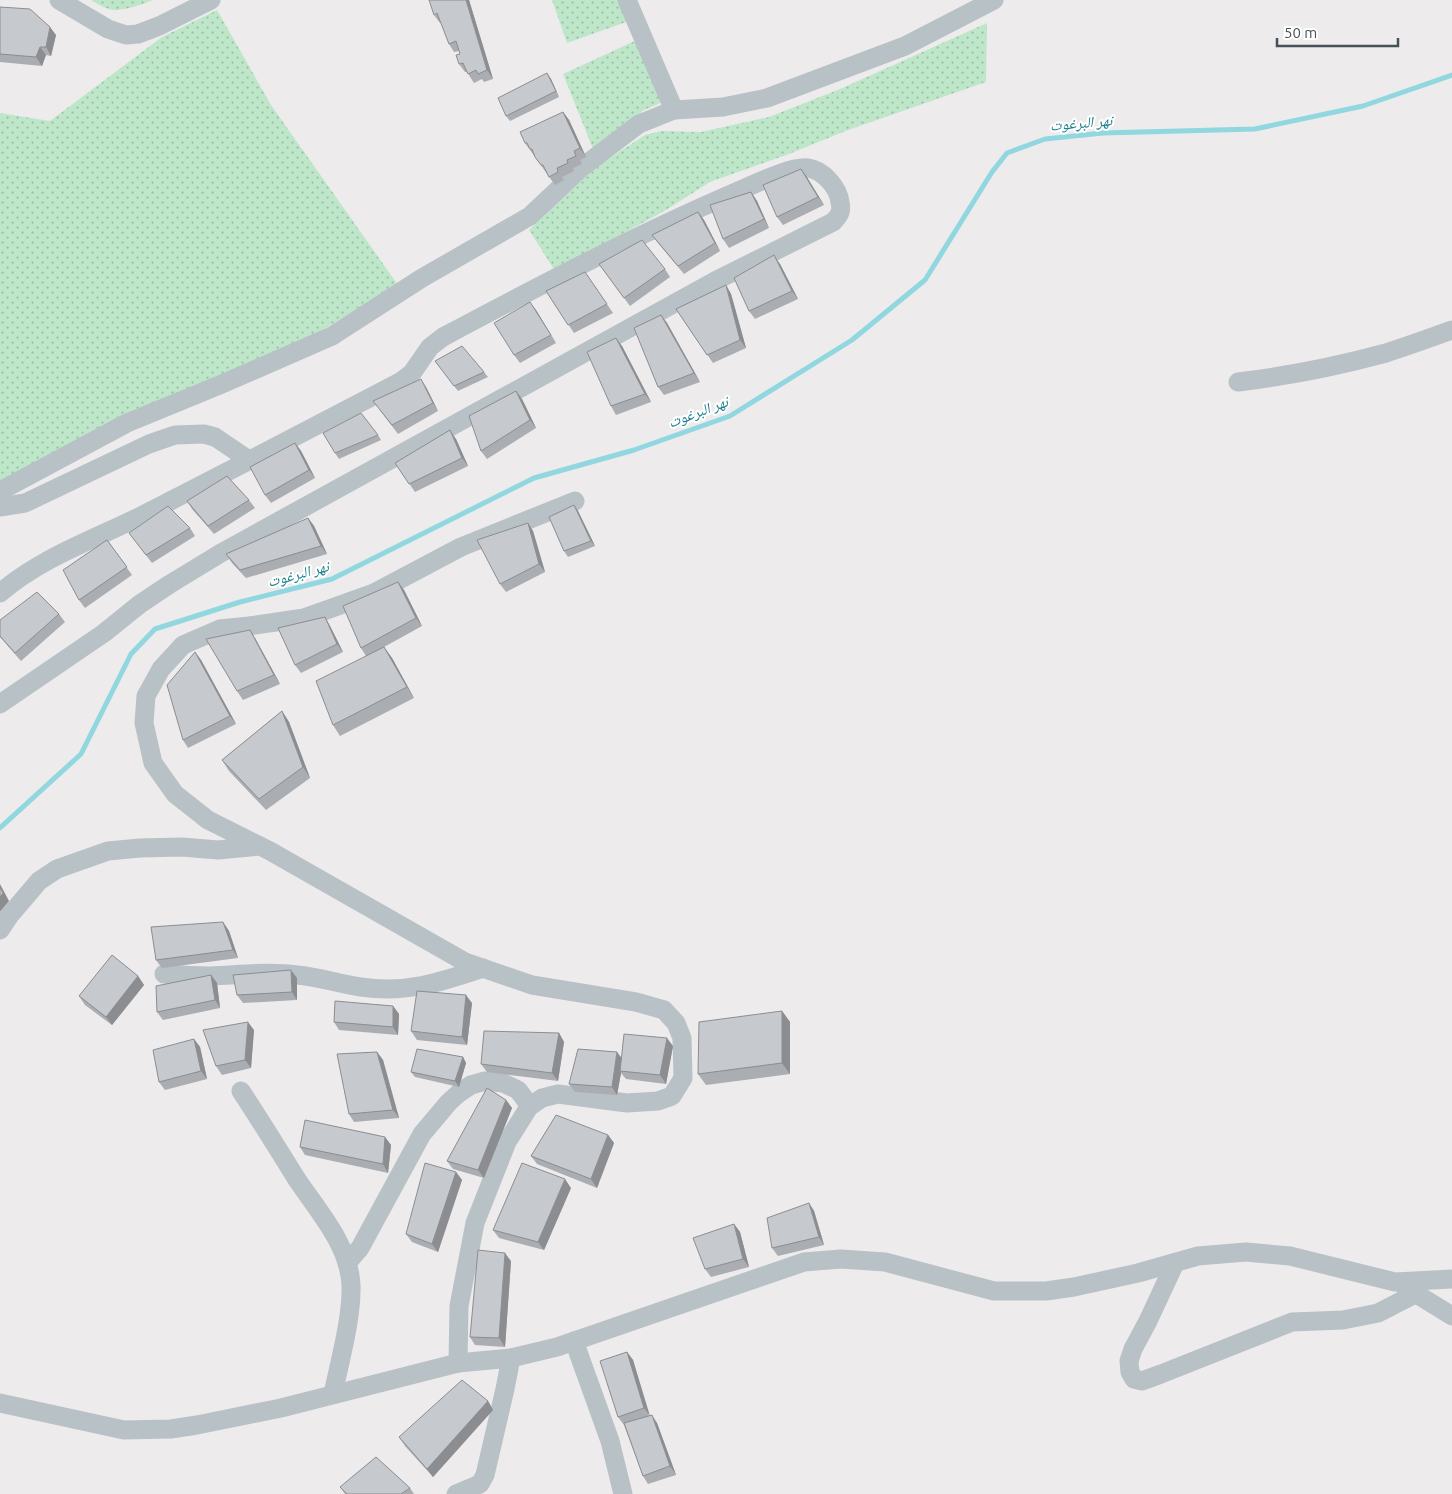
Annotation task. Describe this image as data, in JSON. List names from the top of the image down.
{
  "water": ["نهر البرغوت"],
  "scale_bar": "50 m"
}
